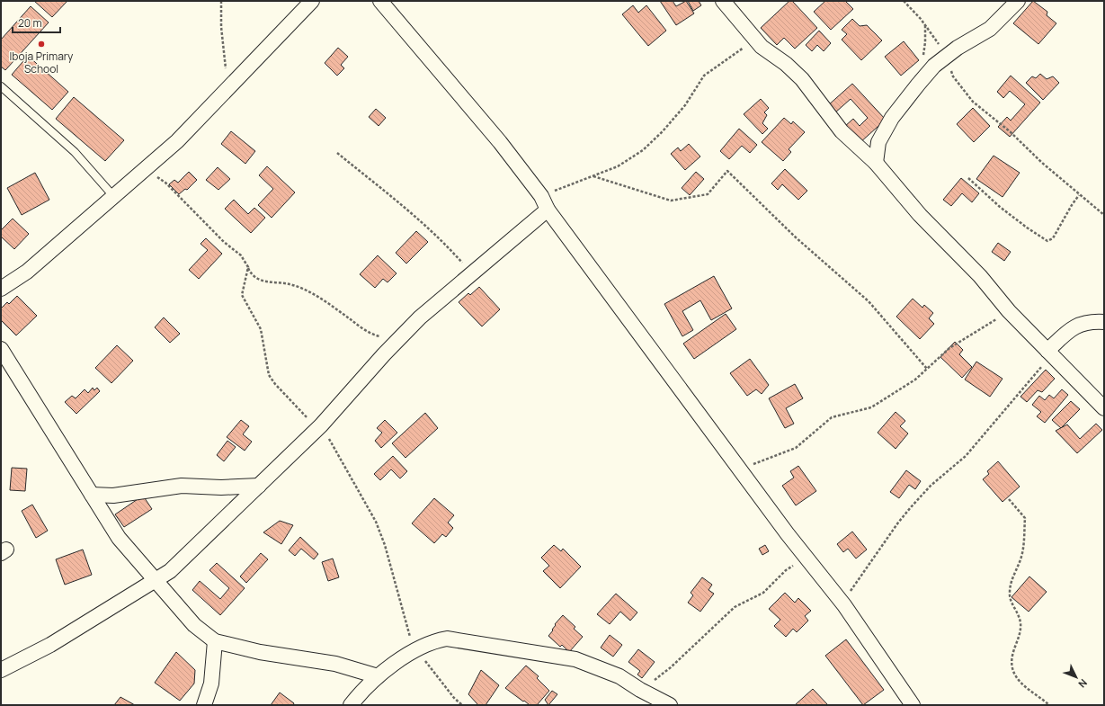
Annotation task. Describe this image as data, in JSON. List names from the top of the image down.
{
  "places": ["Iboja Primary School"],
  "scale_bar": "20 m",
  "north": "bottom right"
}
